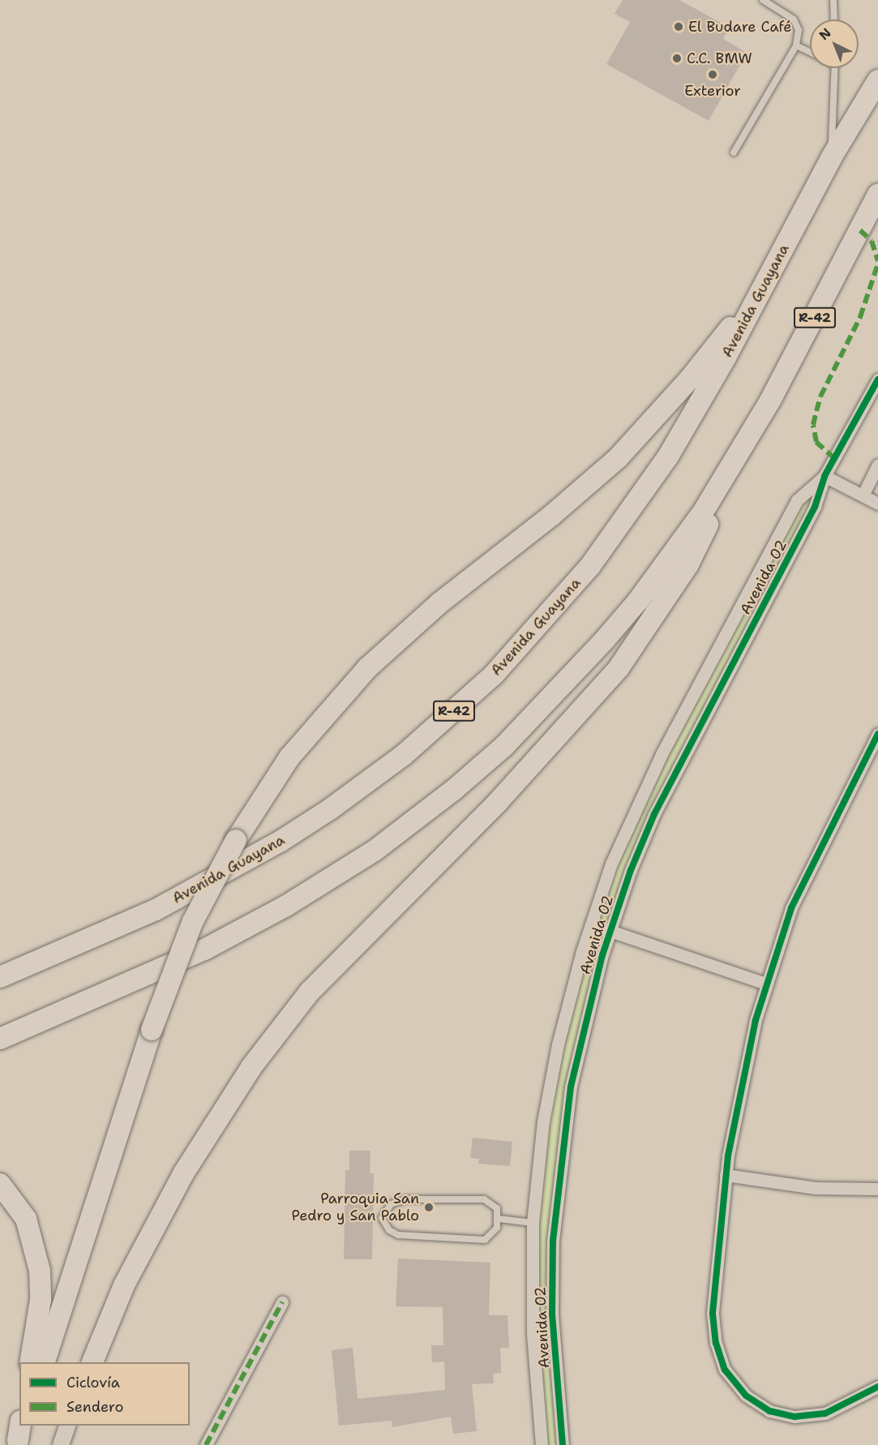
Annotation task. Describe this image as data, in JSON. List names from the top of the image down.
{
  "streets": {
    "main road": ["Avenida Guayana", "R-42"],
    "street": ["Avenida 02"]
  },
  "places": [
    "El Budare Café",
    "C.C. BMW",
    "Exterior",
    "Parroquia San Pedro y San Pablo"
  ],
  "legend": ["Ciclovía", "Sendero"],
  "north": "top left"
}
